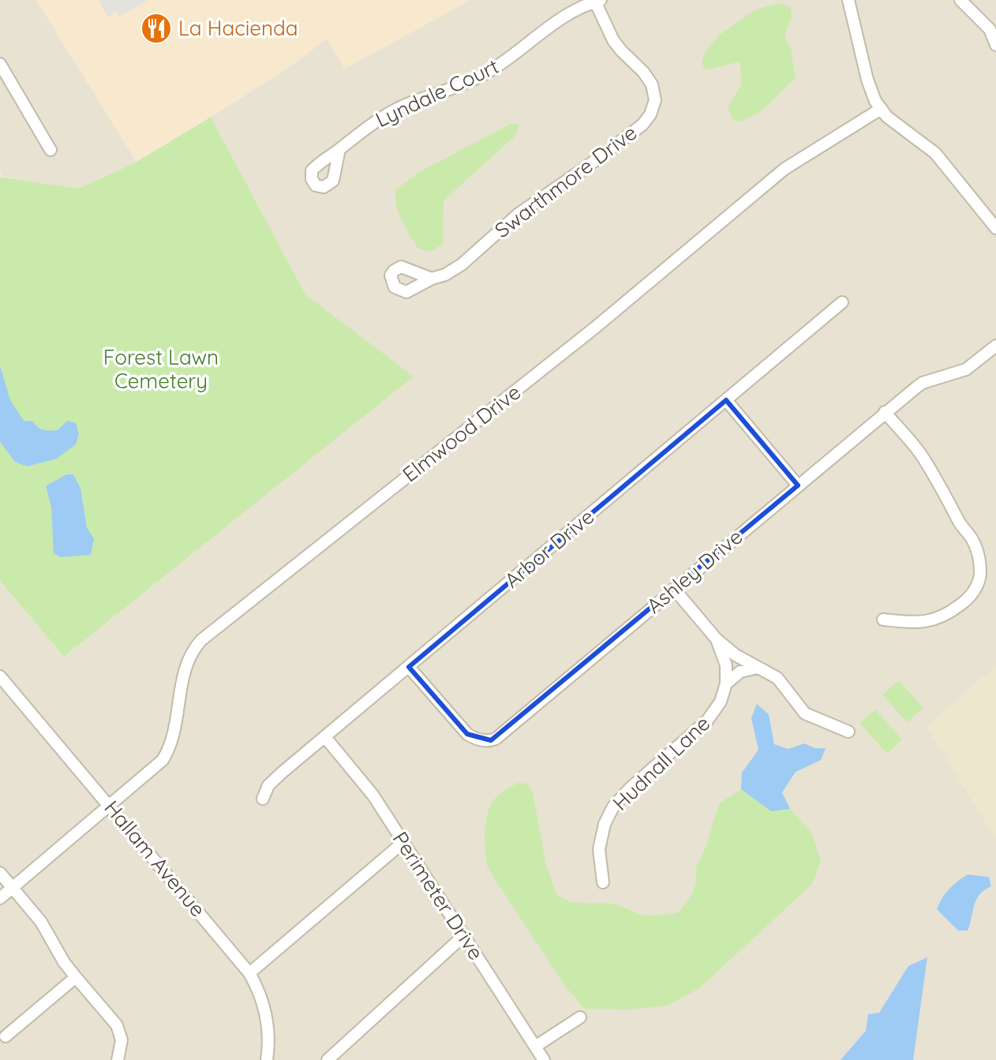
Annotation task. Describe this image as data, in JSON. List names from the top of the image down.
{
  "streets": {
    "street": [
      "Lyndale Court",
      "Swarthmore Drive",
      "Elmwood Drive",
      "Arbor Drive",
      "Ashley Drive",
      "Hudnall Lane",
      "Hallam Avenue",
      "Perimeter Drive"
    ]
  },
  "crossings": [
    ["Lyndale Court", "Swarthmore Drive"],
    ["Elmwood Drive", "Hallam Avenue"],
    ["Arbor Drive", "Ashley Drive"],
    ["Arbor Drive", "Perimeter Drive"]
  ],
  "parks": ["Forest Lawn Cemetery"],
  "places": {
    "restaurant": ["La Hacienda"]
  }
}
